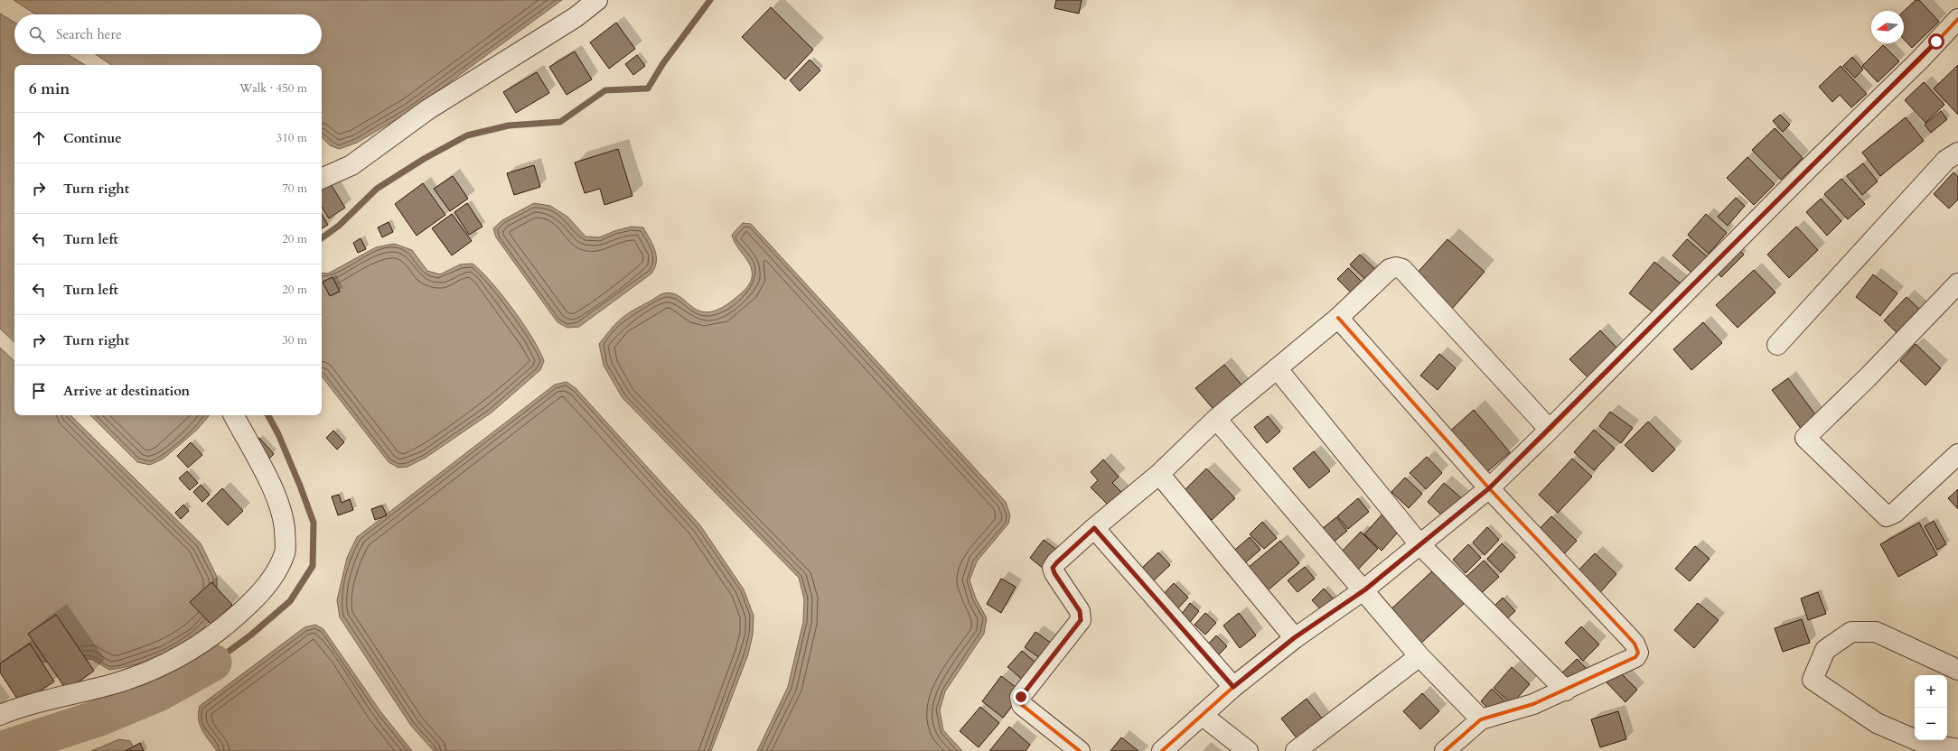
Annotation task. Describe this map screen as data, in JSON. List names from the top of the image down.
{
  "north": "left",
  "page": {
    "search": "Search here",
    "heading": ["6 min", "Walk · 450 m"],
    "list": [
      ["Continue", "310 m"],
      ["Turn right", "70 m"],
      ["Turn left", "20 m"],
      ["Turn left", "20 m"],
      ["Turn right", "30 m"],
      "Arrive at destination"
    ],
    "map_buttons": ["+", "−"]
  }
}
